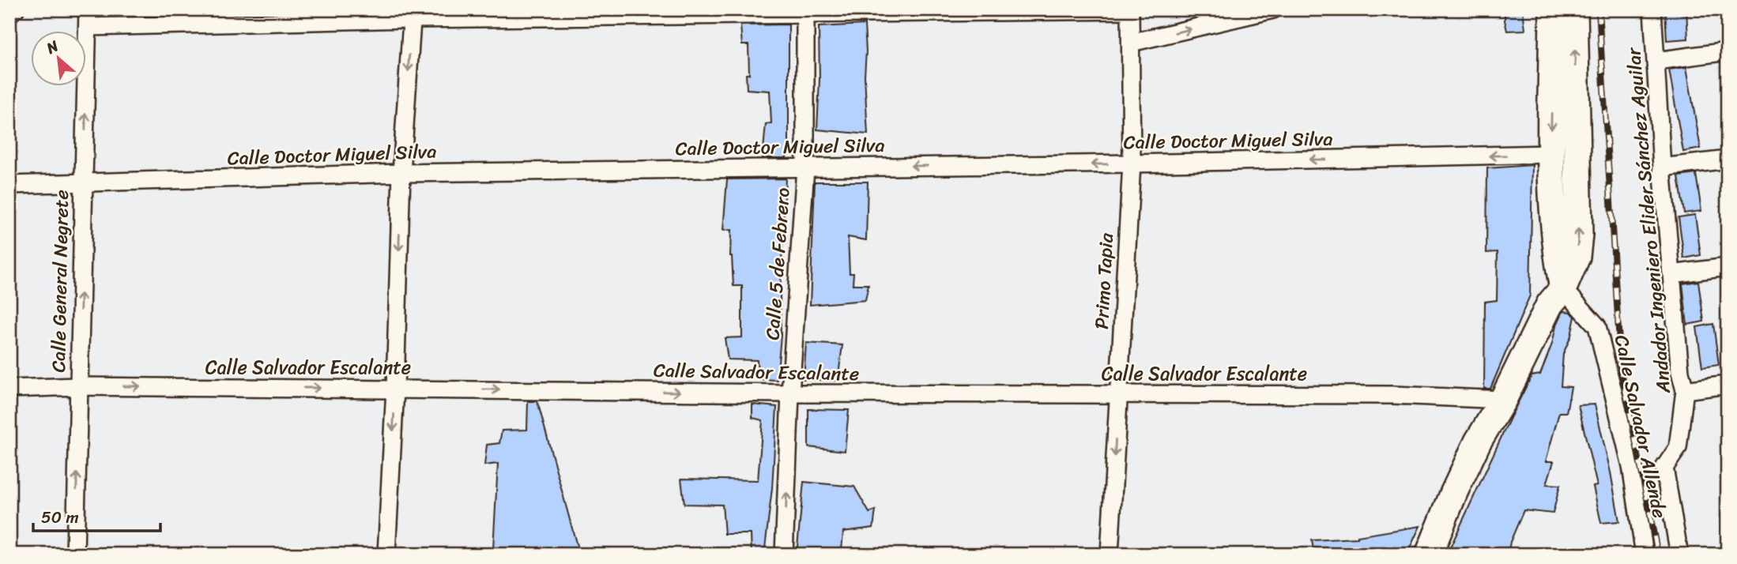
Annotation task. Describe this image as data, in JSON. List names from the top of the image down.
{
  "streets": {
    "street": [
      "Calle Doctor Miguel Silva",
      "Andador Ingeniero Elider Sánchez Aguilar",
      "Calle 5 de Febrero",
      "Calle General Negrete",
      "Primo Tapia",
      "Calle Salvador Escalante",
      "Calle Salvador Allende"
    ]
  },
  "crossings": [
    ["Calle Doctor Miguel Silva", "Calle 5 de Febrero"],
    ["Calle Doctor Miguel Silva", "Calle General Negrete"],
    ["Calle Doctor Miguel Silva", "Primo Tapia"],
    ["Calle 5 de Febrero", "Calle Salvador Escalante"],
    ["Calle General Negrete", "Calle Salvador Escalante"],
    ["Primo Tapia", "Calle Salvador Escalante"]
  ],
  "one_way": ["Calle Doctor Miguel Silva", "Calle General Negrete", "Calle Salvador Escalante"],
  "scale_bar": "50 m",
  "north": "top left"
}
